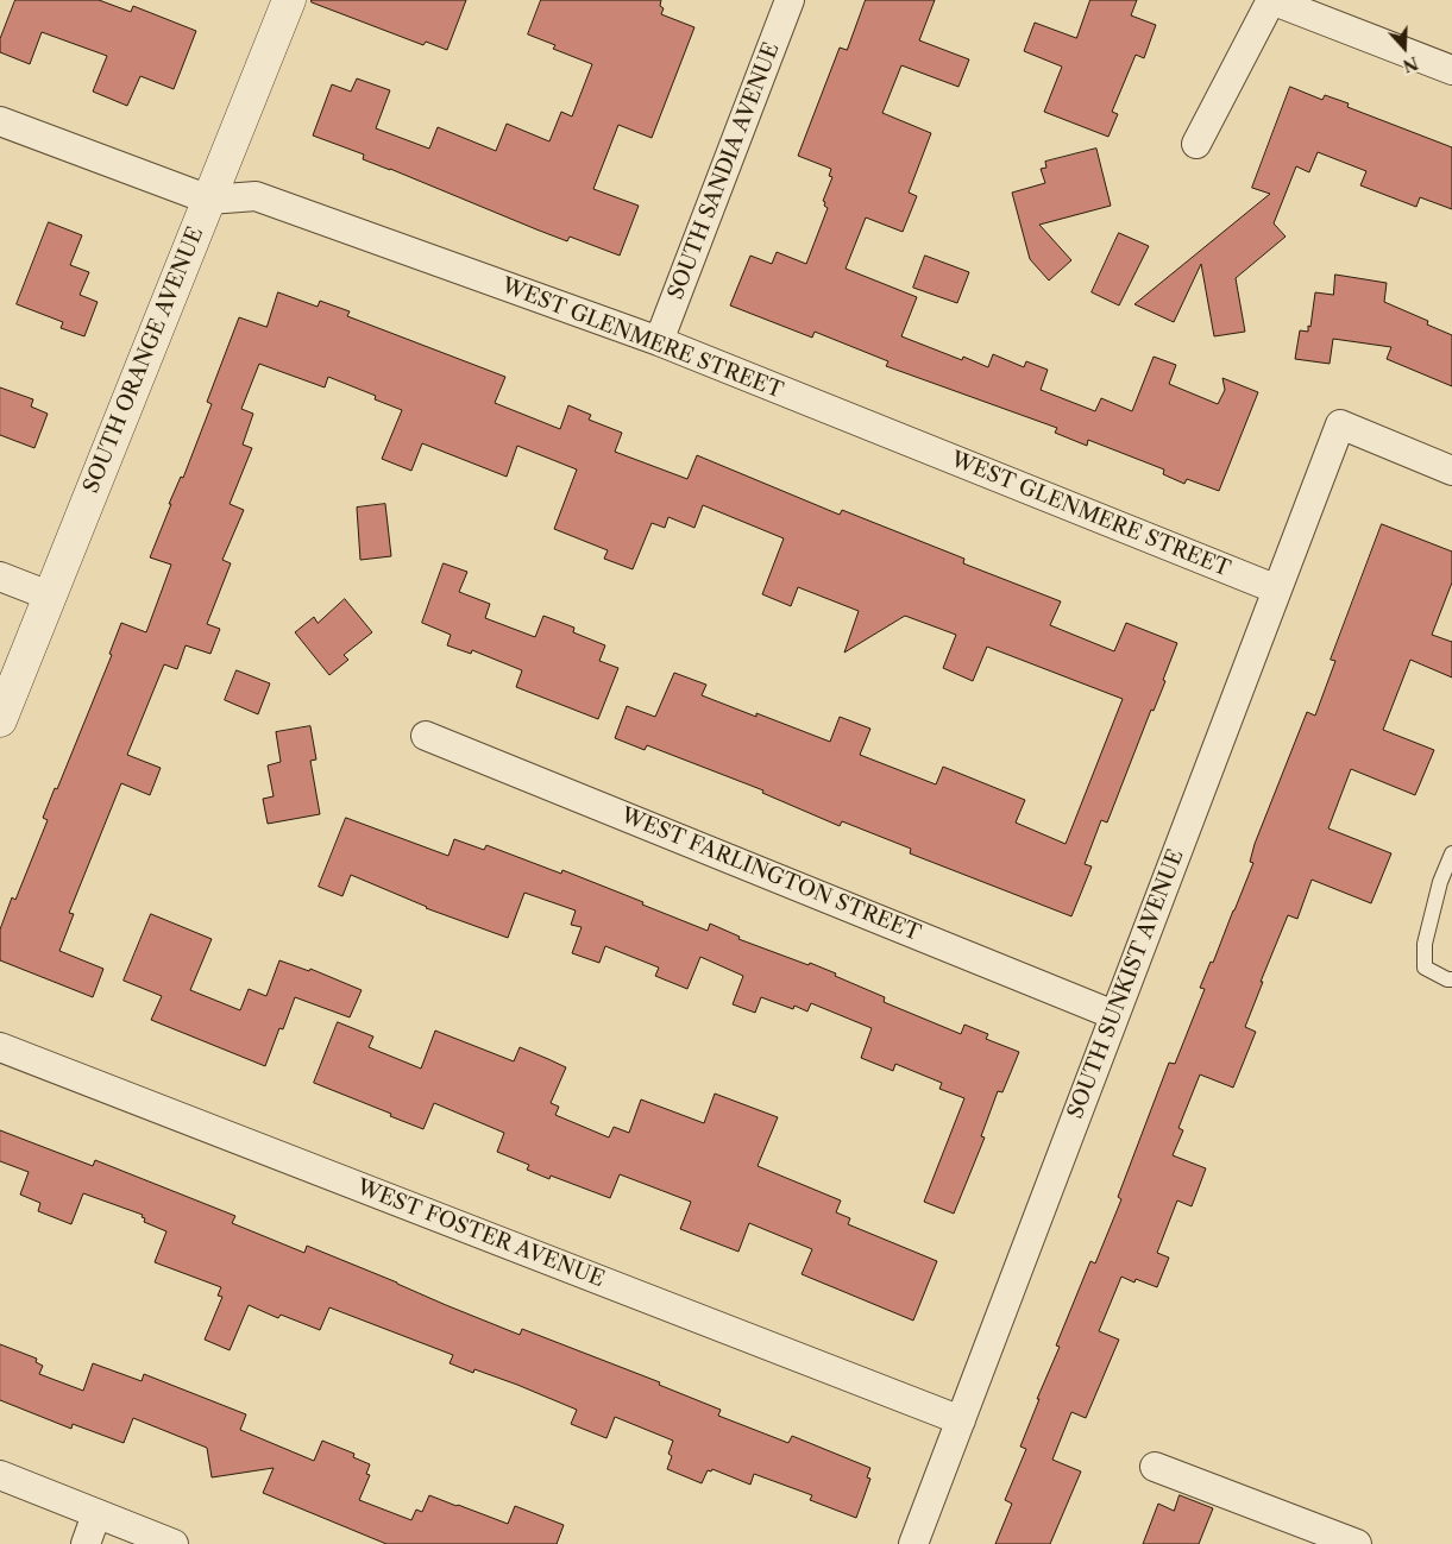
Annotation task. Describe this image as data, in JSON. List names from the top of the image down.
{
  "streets": {
    "street": [
      "SOUTH SANDIA AVENUE",
      "WEST GLENMERE STREET",
      "SOUTH ORANGE AVENUE",
      "WEST FARLINGTON STREET",
      "SOUTH SUNKIST AVENUE",
      "WEST FOSTER AVENUE"
    ]
  },
  "crossings": [
    ["SOUTH SANDIA AVENUE", "WEST GLENMERE STREET"],
    ["WEST GLENMERE STREET", "SOUTH ORANGE AVENUE"],
    ["WEST GLENMERE STREET", "SOUTH SUNKIST AVENUE"],
    ["WEST FARLINGTON STREET", "SOUTH SUNKIST AVENUE"],
    ["SOUTH SUNKIST AVENUE", "WEST FOSTER AVENUE"]
  ],
  "north": "bottom"
}
